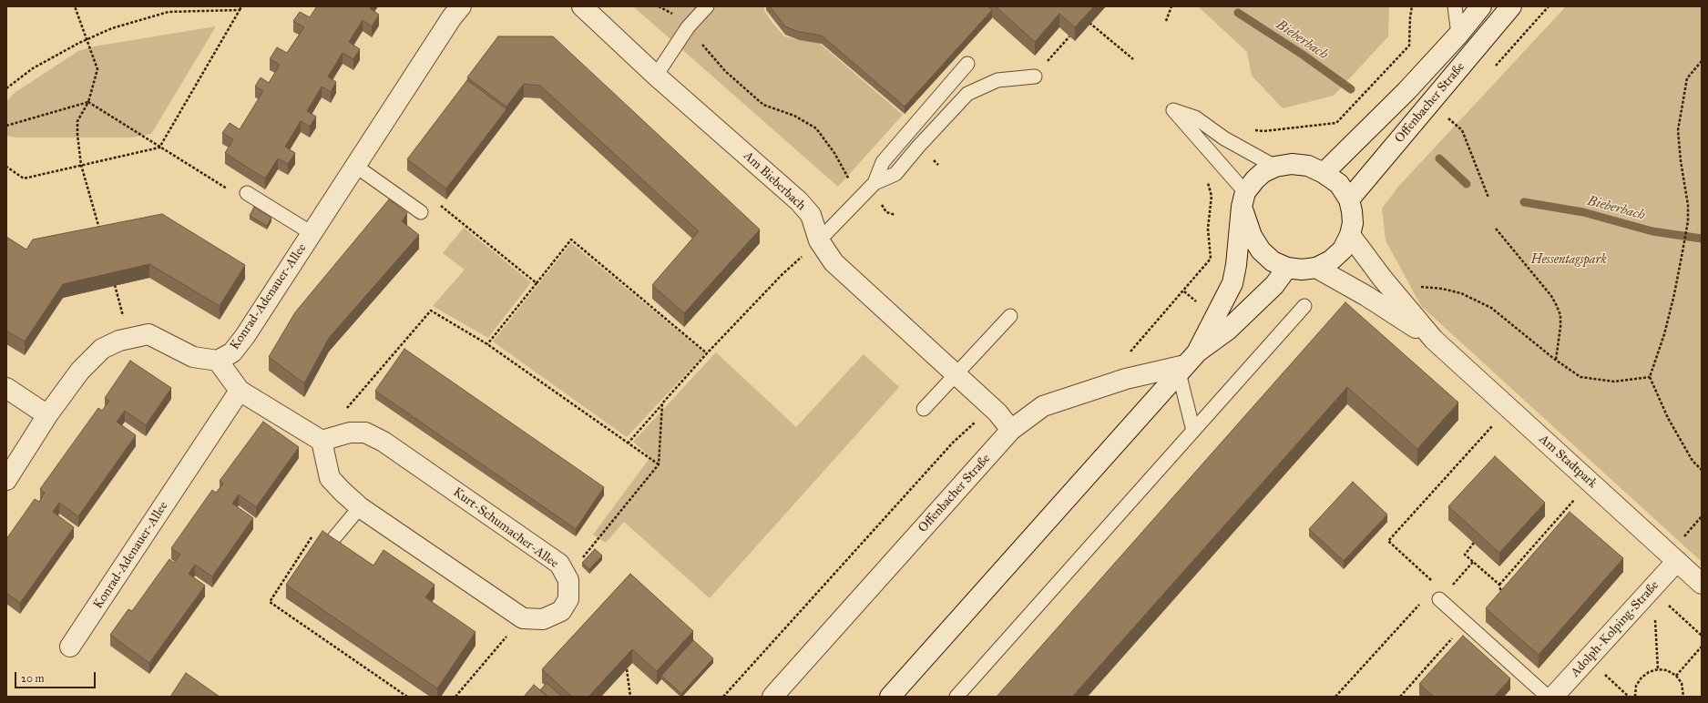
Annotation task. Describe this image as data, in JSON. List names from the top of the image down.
{
  "streets": {
    "street": [
      "Offenbacher Straße",
      "Am Bieberbach",
      "Konrad-Adenauer-Allee",
      "Am Stadtpark",
      "Kurt-Schumacher-Allee",
      "Adolph-Kolping-Straße"
    ]
  },
  "crossings": [
    ["Offenbacher Straße", "Am Bieberbach"],
    ["Offenbacher Straße", "Am Stadtpark"],
    ["Am Stadtpark", "Adolph-Kolping-Straße"]
  ],
  "water": ["Bieberbach"],
  "parks": ["Hessentagspark"],
  "scale_bar": "20 m"
}
